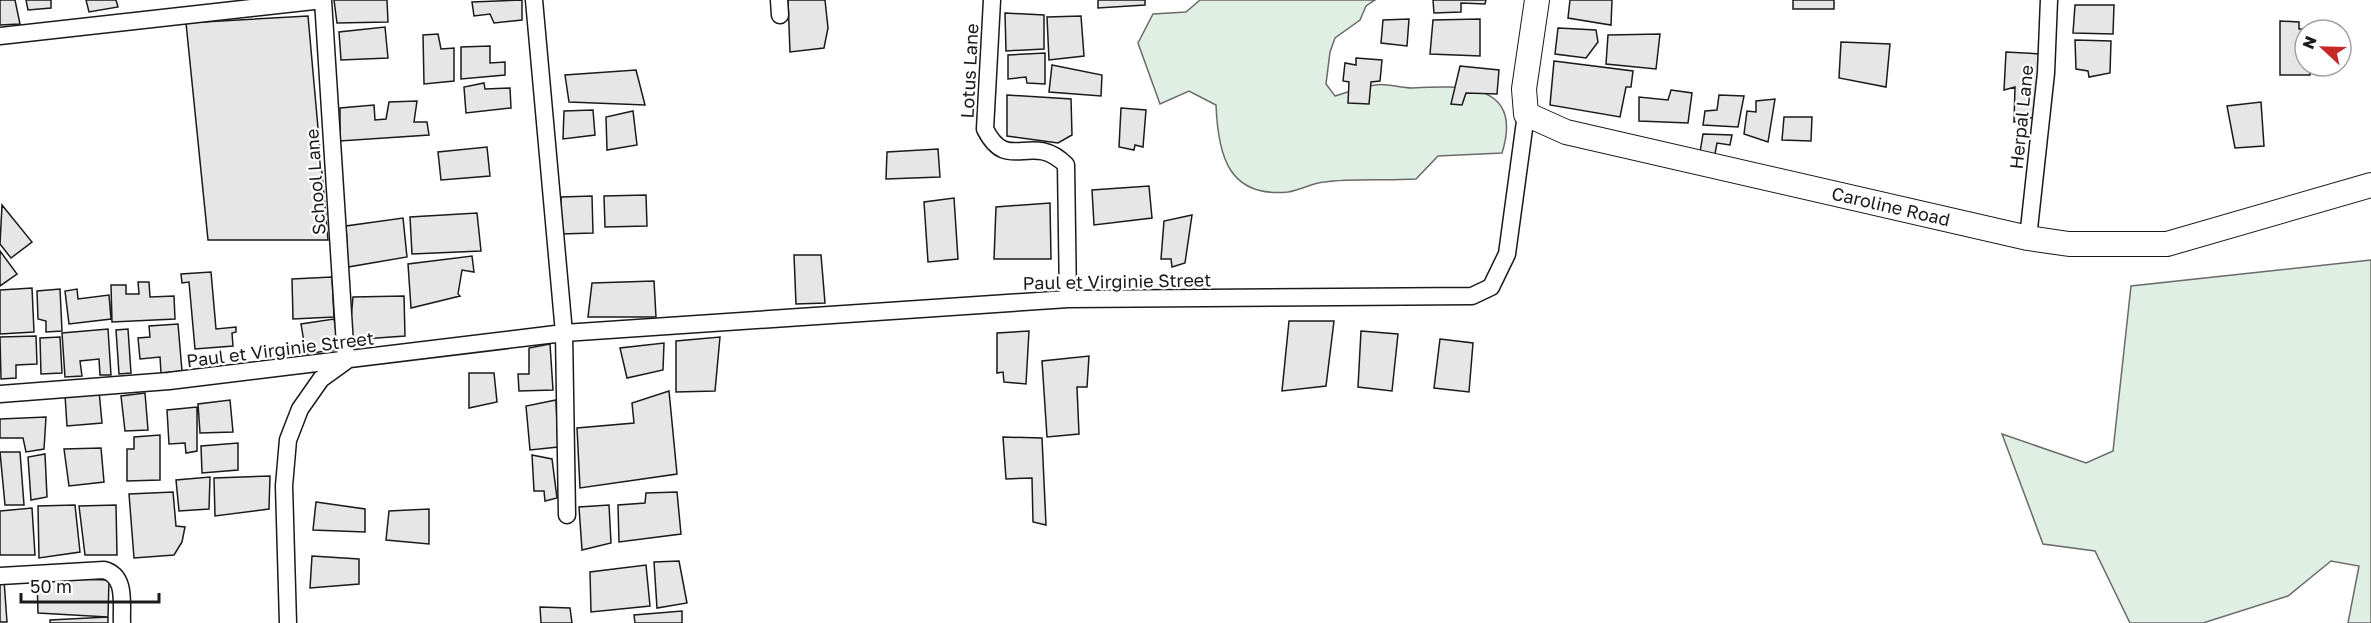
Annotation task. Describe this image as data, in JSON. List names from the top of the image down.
{
  "streets": {
    "main road": ["Caroline Road"],
    "street": [
      "Lotus Lane",
      "Herpal Lane",
      "School Lane",
      "Paul et Virginie Street"
    ]
  },
  "crossings": [
    ["Lotus Lane", "Paul et Virginie Street"],
    ["Herpal Lane", "Caroline Road"],
    ["School Lane", "Paul et Virginie Street"],
    ["Caroline Road", "Paul et Virginie Street"]
  ],
  "scale_bar": "50 m",
  "north": "left"
}
